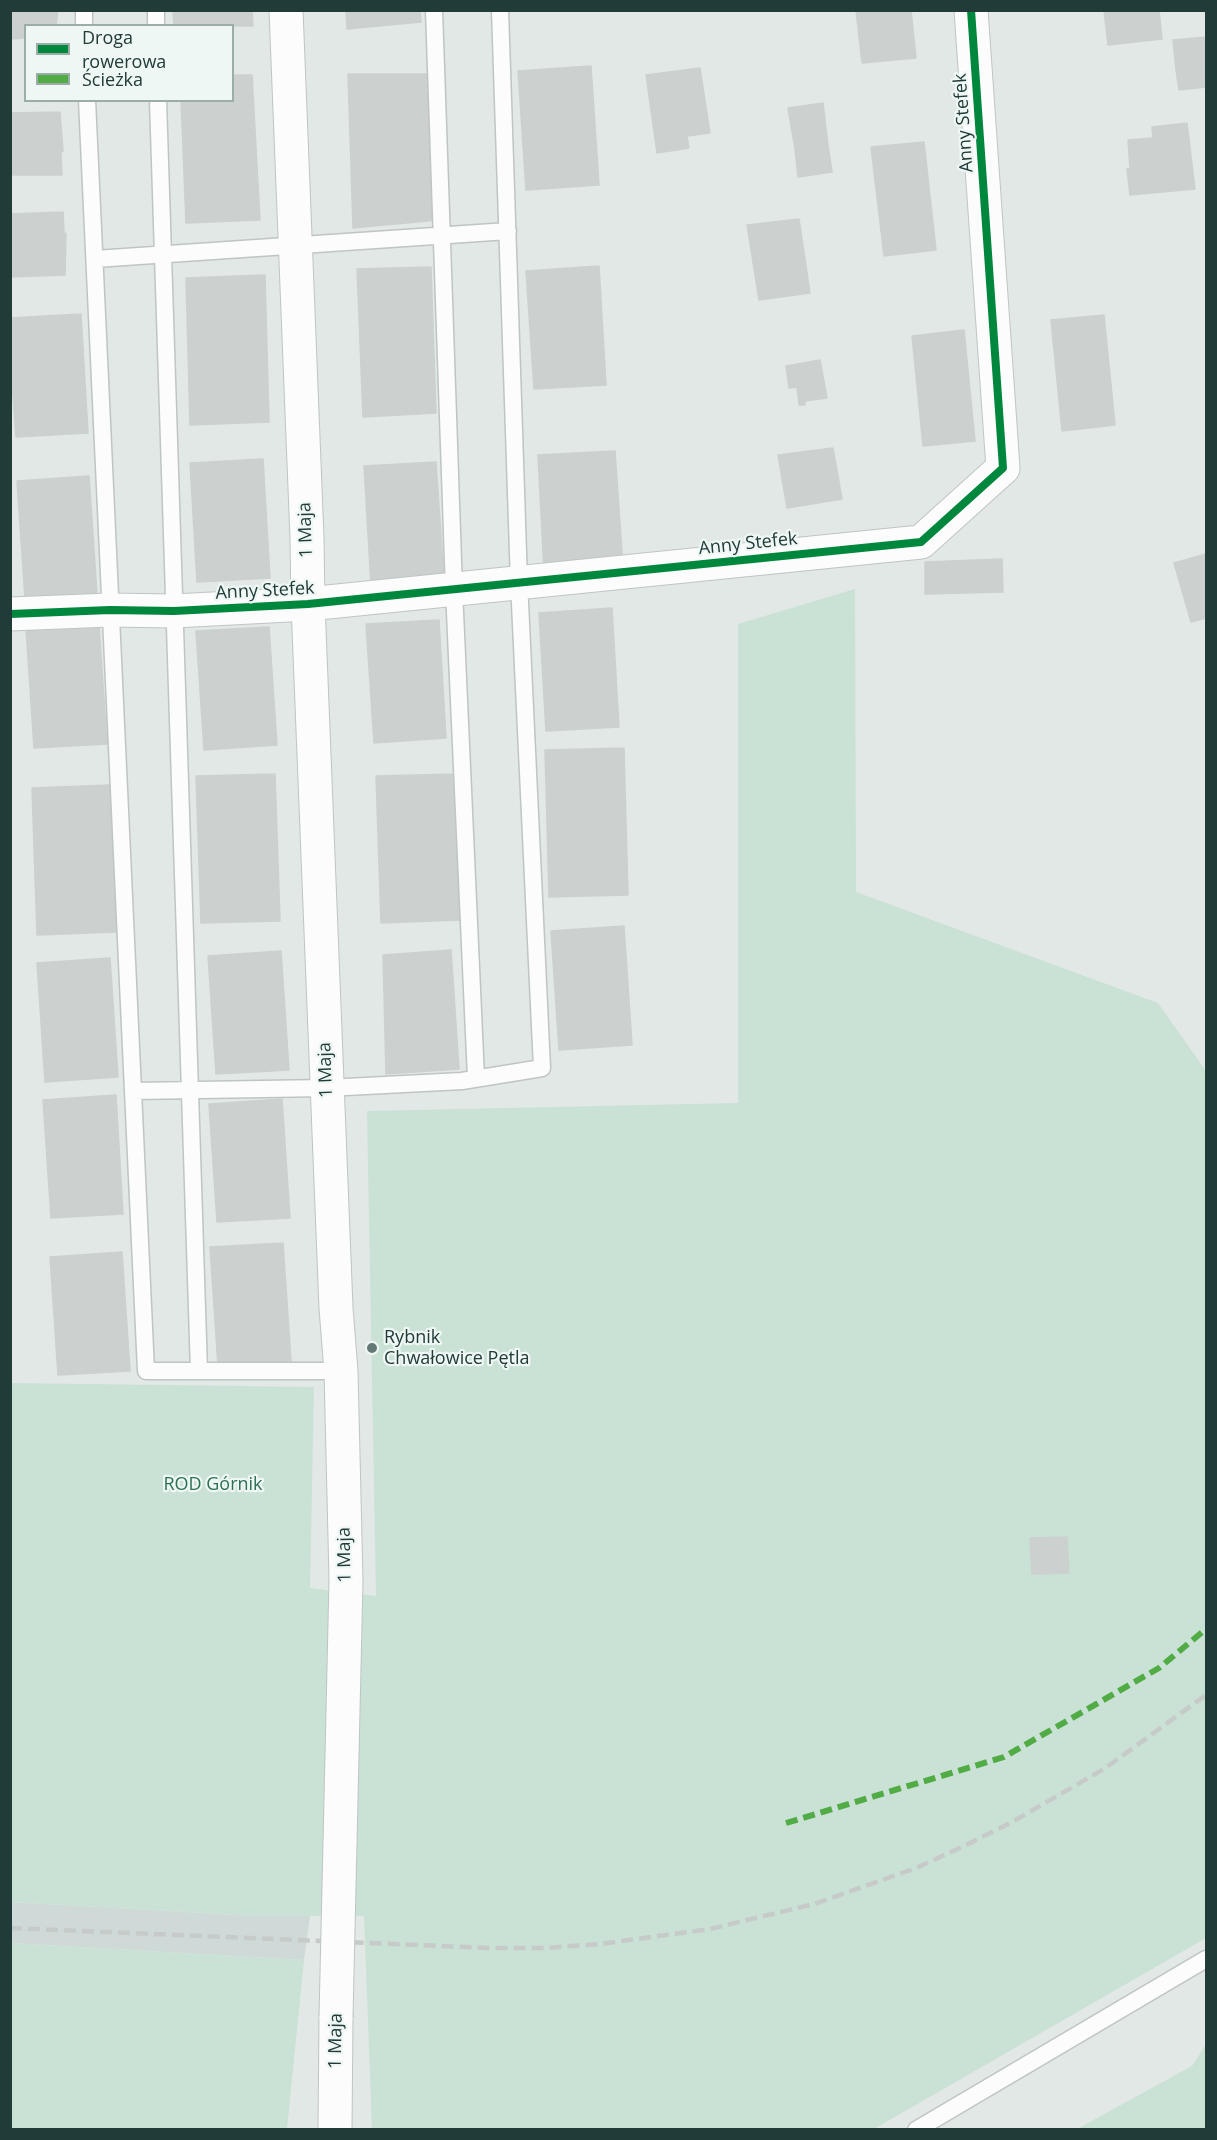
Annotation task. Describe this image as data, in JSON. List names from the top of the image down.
{
  "streets": {
    "main road": ["Anny Stefek", "1 Maja"]
  },
  "crossings": [
    ["Anny Stefek", "1 Maja"]
  ],
  "parks": ["ROD Górnik"],
  "places": ["Rybnik Chwałowice Pętla"],
  "legend": ["Droga rowerowa", "Ścieżka"]
}
